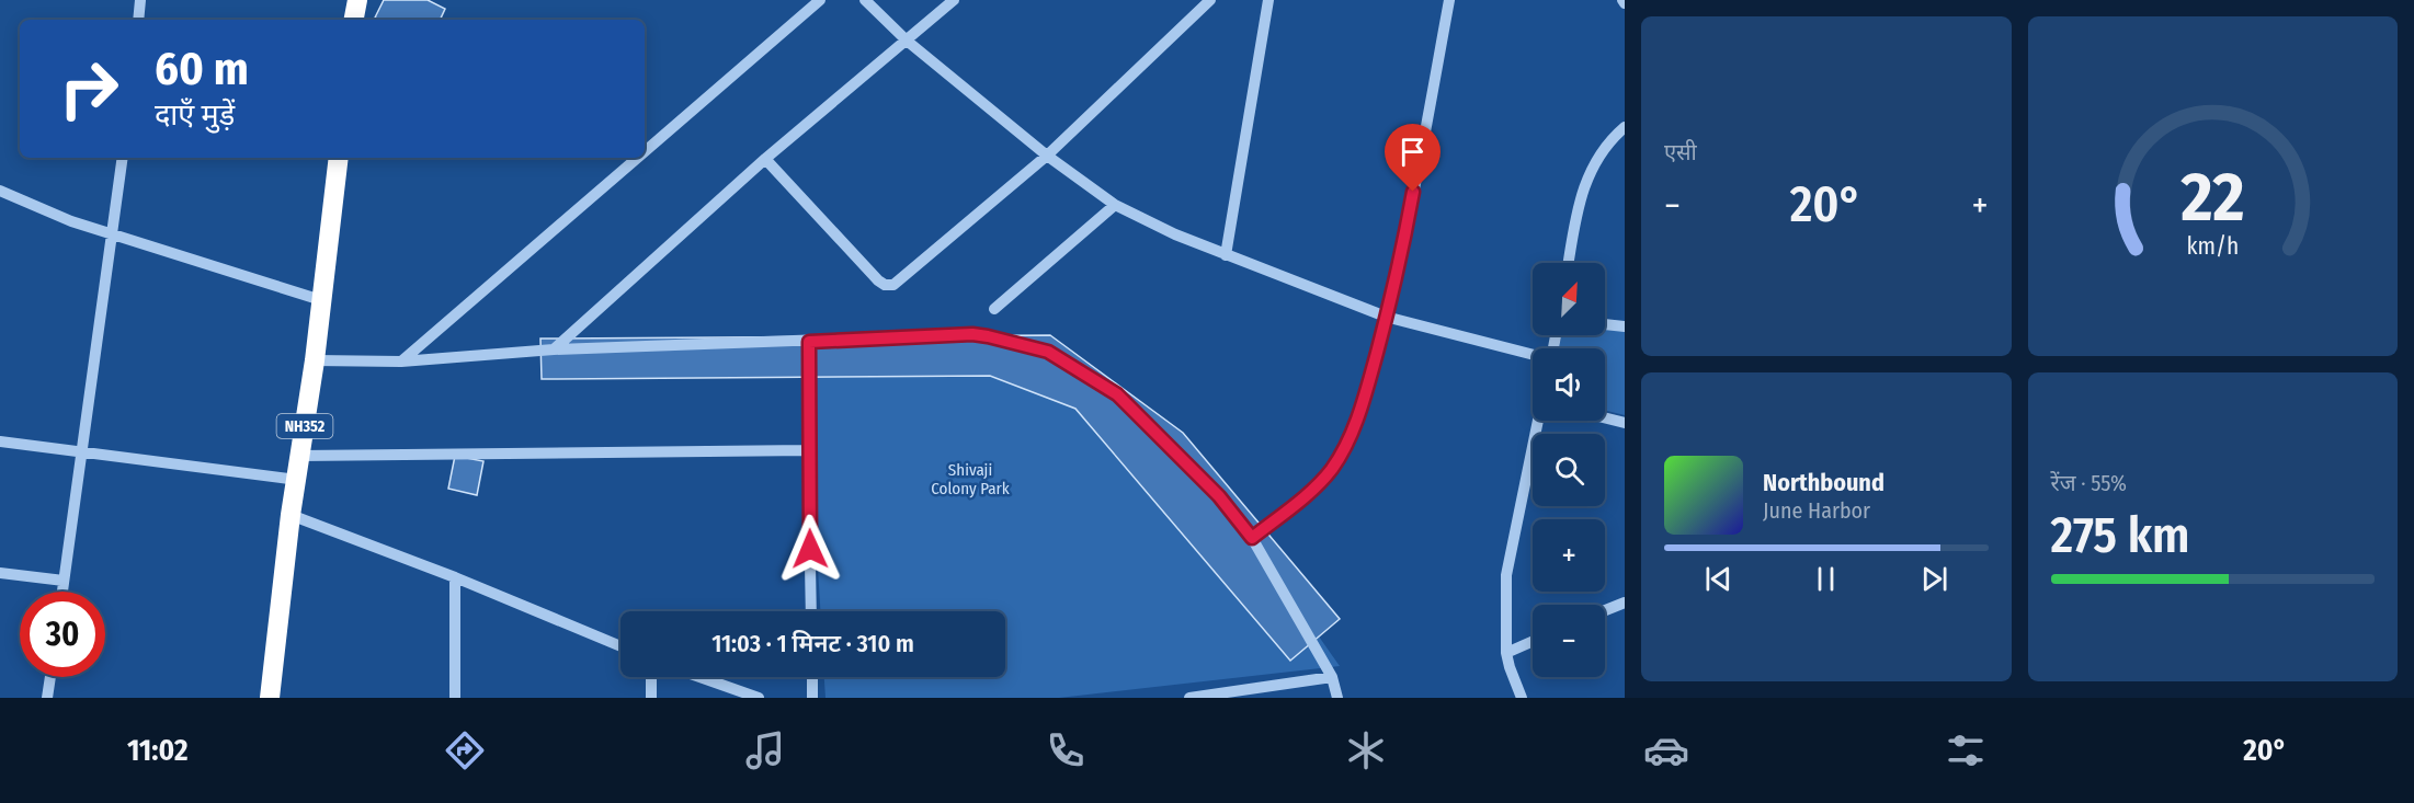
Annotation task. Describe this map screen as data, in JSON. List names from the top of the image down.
{
  "streets": {
    "highway": ["NH352"]
  },
  "parks": ["Shivaji Colony Park"],
  "north": "top right",
  "page": {
    "tile": [
      "एसी",
      ["रेंज · 55%", "275 km"]
    ],
    "turn": ["60 m", "दाएँ मुड़ें"],
    "heat": ["−", "20°", "+"],
    "map_buttons": ["+", "−"],
    "song": ["Northbound", "June Harbor"],
    "limit": "30",
    "trip": "11:03 · 1 मिनट · 310 m",
    "tabs": ["11:02", "20°"],
    "gauge": ["22", "km/h"]
  }
}
